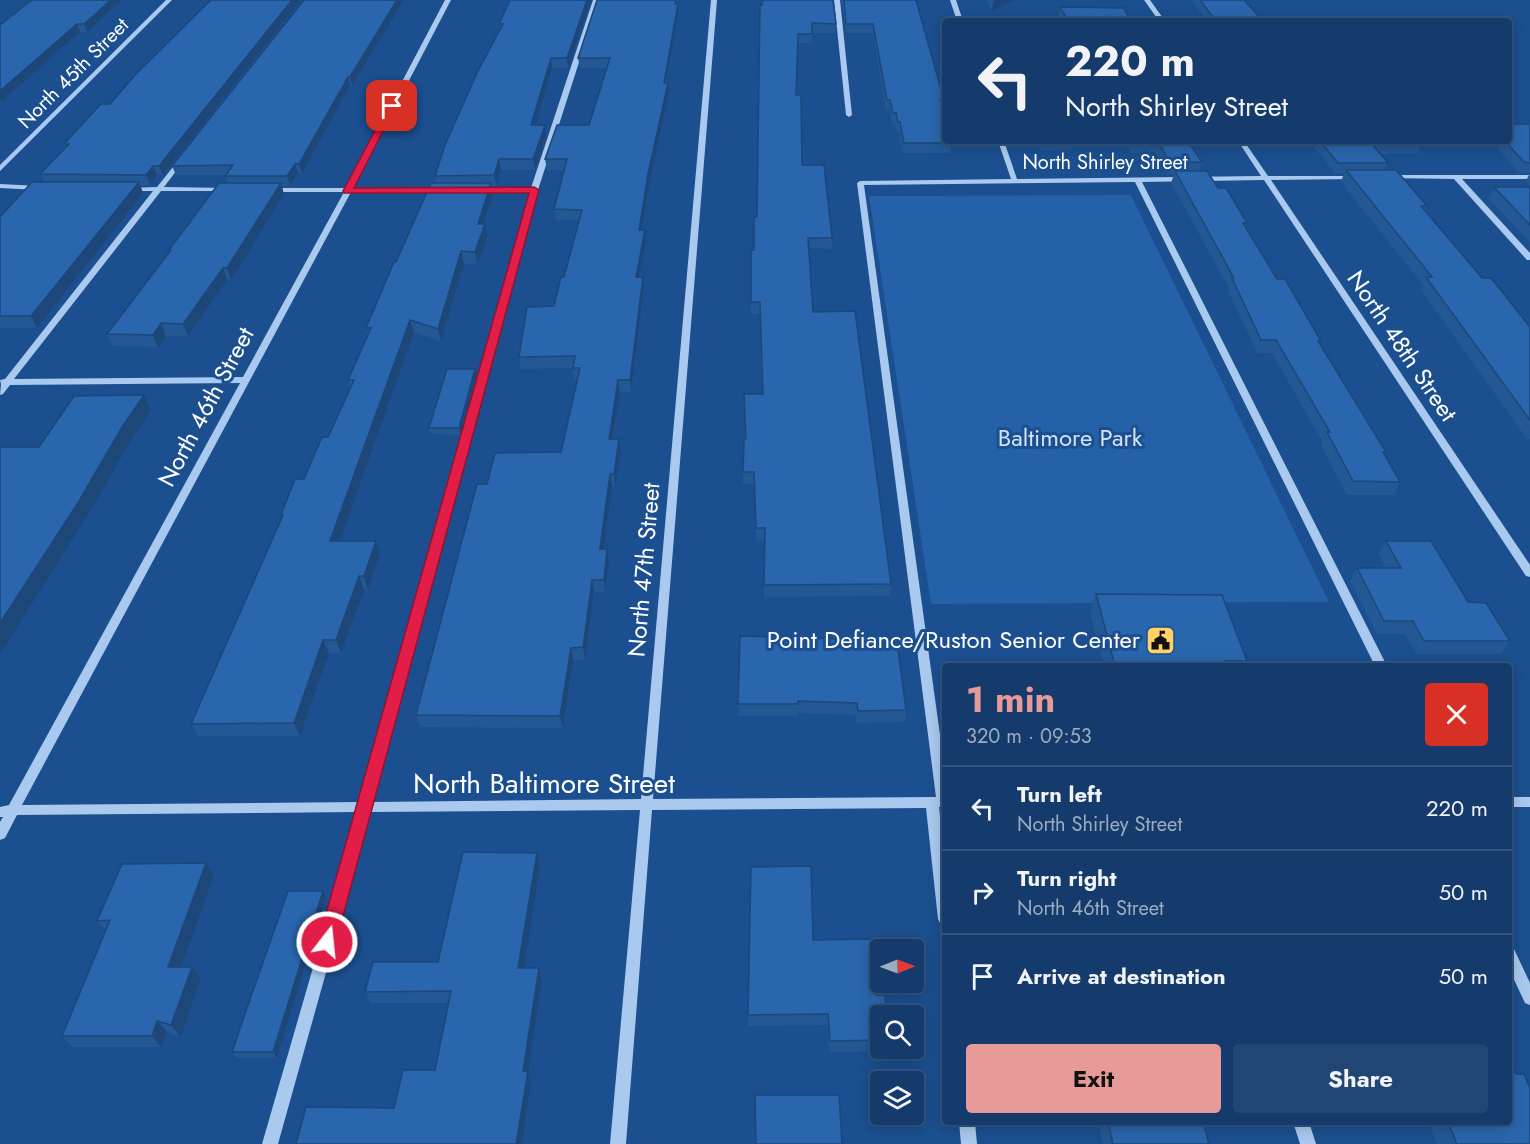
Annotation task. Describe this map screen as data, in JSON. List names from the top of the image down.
{
  "streets": {
    "street": [
      "North 45th Street",
      "North Shirley Street",
      "North 48th Street",
      "North 46th Street",
      "North 47th Street",
      "North Baltimore Street"
    ]
  },
  "crossings": [
    ["North Shirley Street", "North 48th Street"],
    ["North Shirley Street", "North Baltimore Street"],
    ["North 46th Street", "North Baltimore Street"],
    ["North 47th Street", "North Baltimore Street"]
  ],
  "parks": ["Baltimore Park"],
  "places": {
    "public building": ["Point Defiance/Ruston Senior Center"]
  },
  "north": "right",
  "page": {
    "turn": ["220 m", "North Shirley Street"],
    "heading": ["1 min", "320 m · 09:53"],
    "list": [
      {
        "name": "Turn left",
        "note": "North Shirley Street",
        "value": "220 m"
      },
      {
        "name": "Turn right",
        "note": "North 46th Street",
        "value": "50 m"
      },
      {
        "name": "Arrive at destination",
        "value": "50 m"
      }
    ],
    "buttons": ["Exit", "Share"]
  }
}
